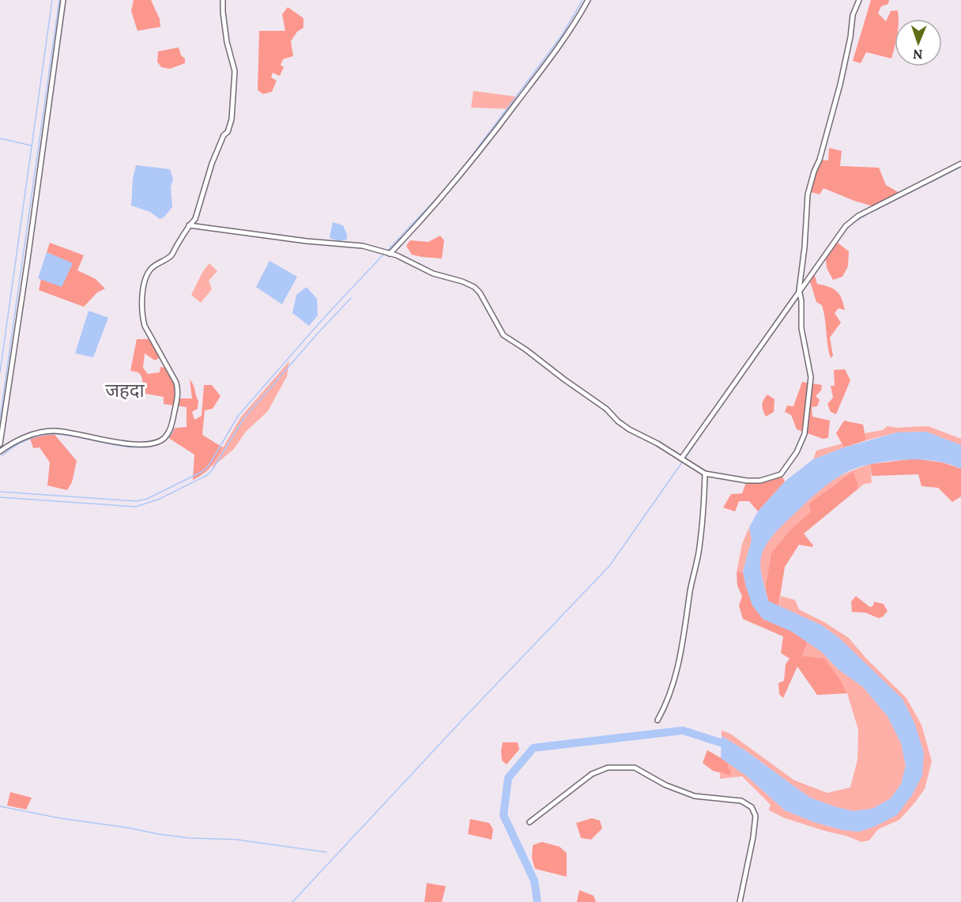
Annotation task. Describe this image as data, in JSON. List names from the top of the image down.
{
  "districts": ["जहदा"],
  "north": "bottom"
}
